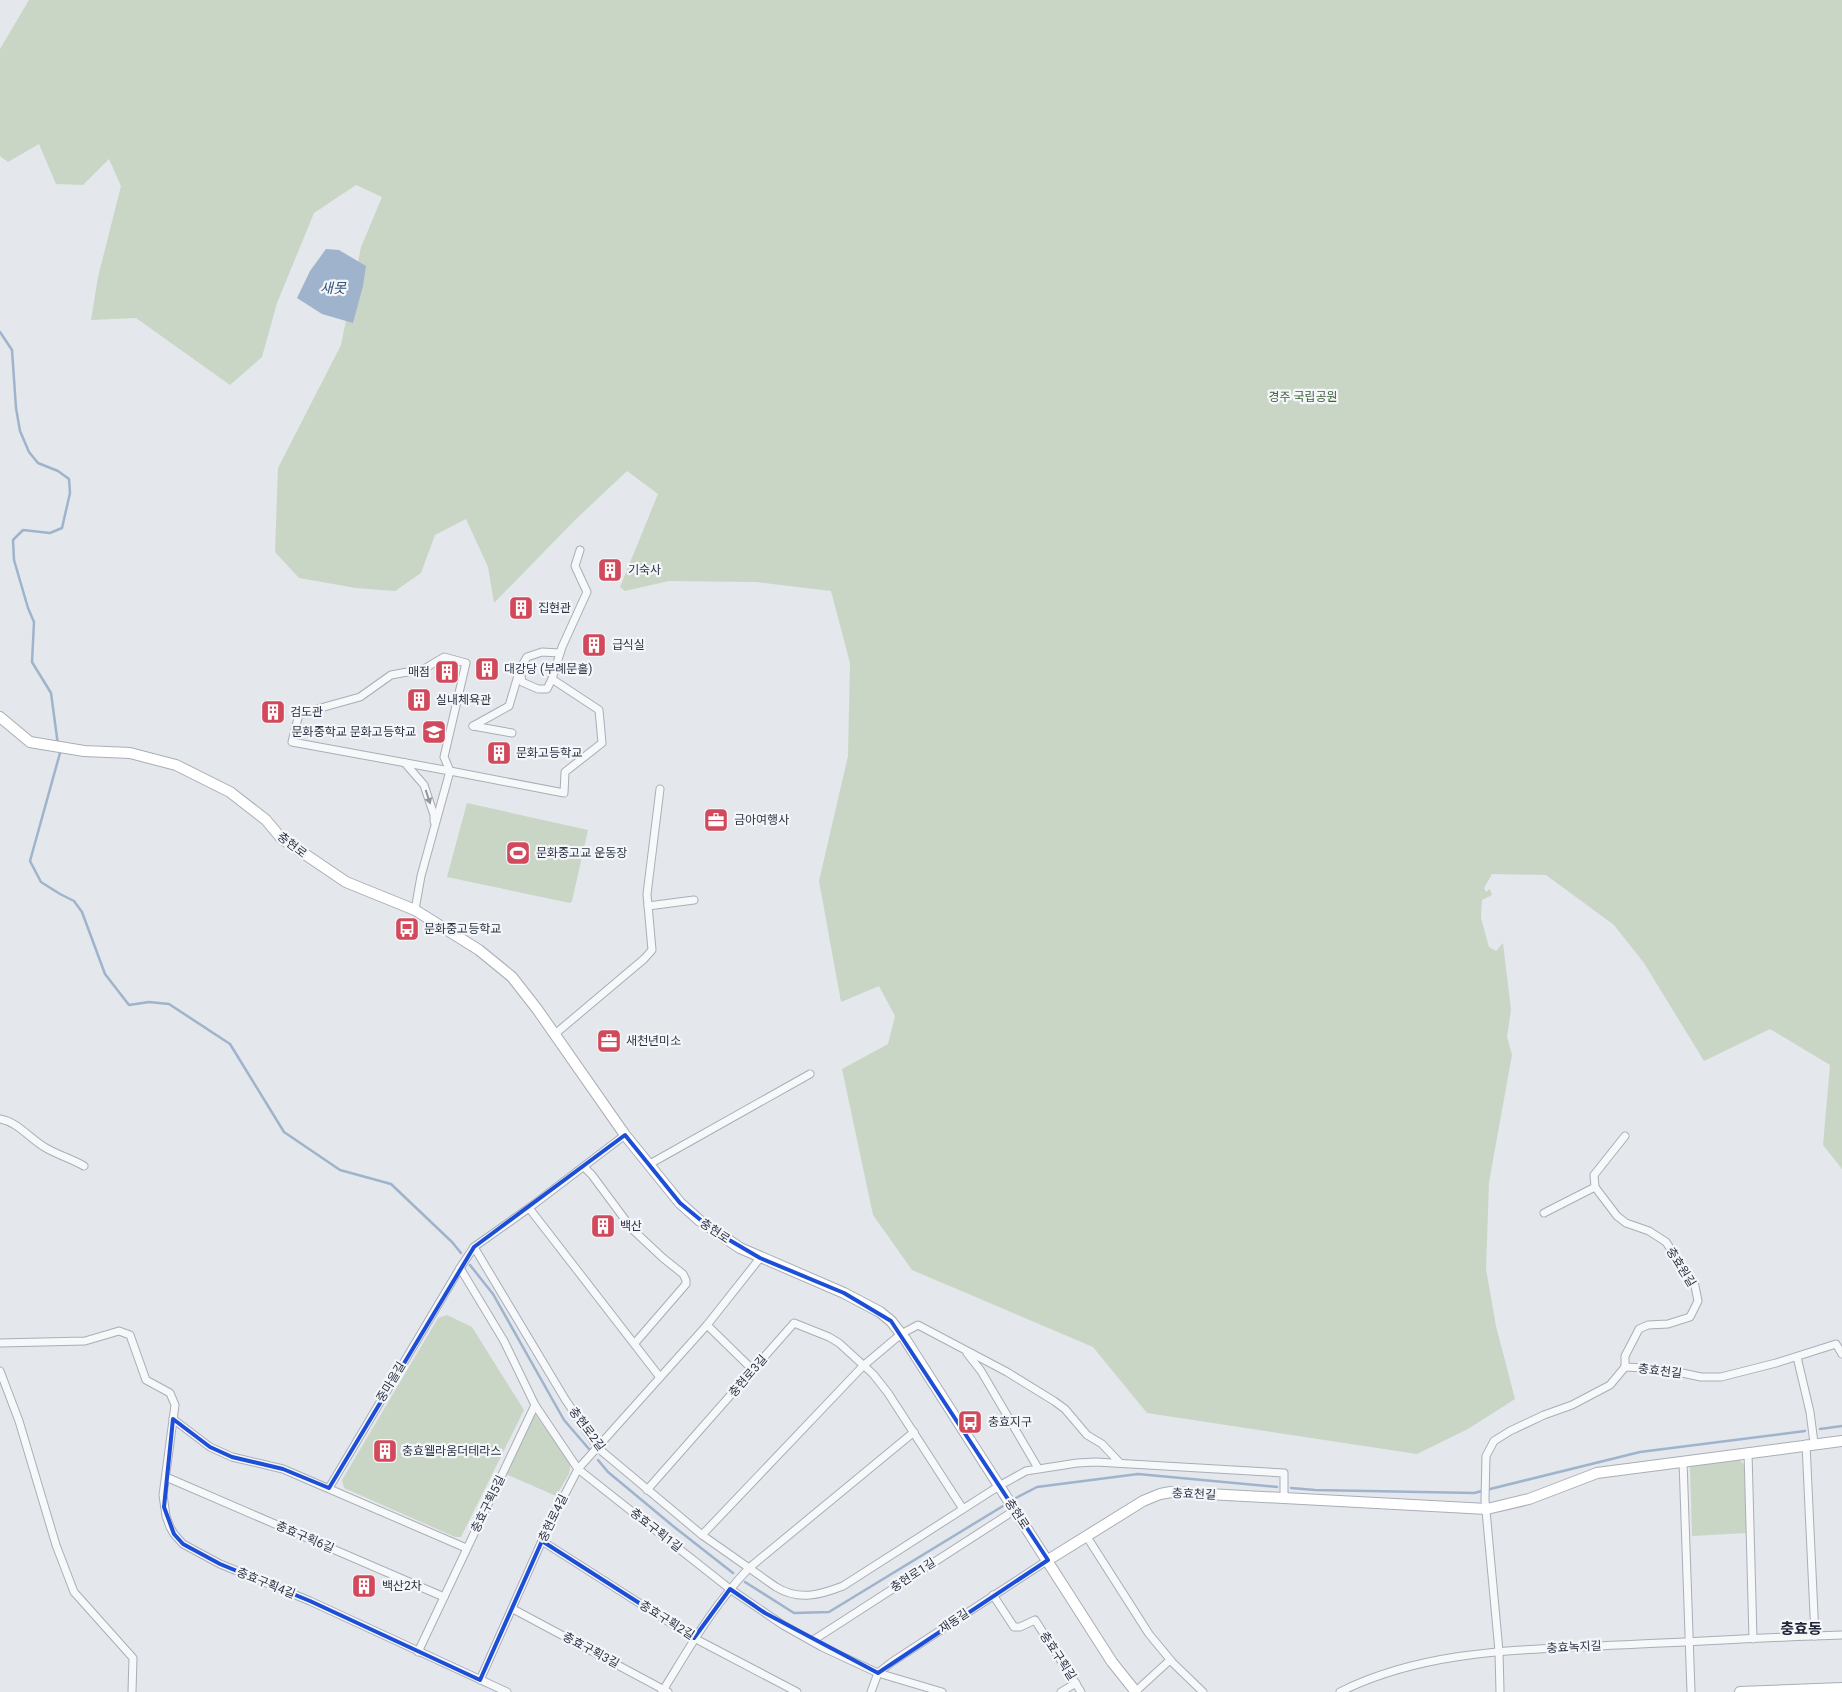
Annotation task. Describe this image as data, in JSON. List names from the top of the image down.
{
  "streets": {
    "street": [
      "충현로",
      "충효원길",
      "충효천길",
      "충현로3길",
      "중마을길",
      "충현로2길",
      "충효구획5길",
      "충현로4길",
      "충효구획1길",
      "충효구획6길",
      "충현로1길",
      "충효구획4길",
      "충효구획2길",
      "재동길",
      "충효녹지길",
      "충효구획3길",
      "충효구획길"
    ]
  },
  "crossings": [
    ["충현로", "충효천길"],
    ["충현로", "중마을길"],
    ["충현로", "충현로2길"],
    ["충현로", "충현로4길"],
    ["충현로", "충현로1길"],
    ["충현로", "재동길"],
    ["충효원길", "충효천길"],
    ["충효천길", "재동길"],
    ["충현로3길", "충현로2길"],
    ["중마을길", "충현로2길"],
    ["중마을길", "충효구획5길"],
    ["중마을길", "충효구획1길"],
    ["충현로2길", "충현로4길"],
    ["충효구획5길", "충효구획1길"],
    ["충효구획5길", "충효구획6길"],
    ["충효구획5길", "충효구획4길"],
    ["충현로4길", "충효구획1길"],
    ["충현로4길", "충효구획4길"],
    ["충현로4길", "충효구획2길"],
    ["충현로4길", "충효구획3길"],
    ["충효구획1길", "충현로1길"],
    ["충효구획1길", "재동길"],
    ["충효구획6길", "충효구획4길"],
    ["재동길", "충효구획길"]
  ],
  "districts": ["충효동"],
  "water": ["새못"],
  "parks": ["경주 국립공원"],
  "places": {
    "building": [
      "기숙사",
      "집현관",
      "급식실",
      "대강당 (부례문홀)",
      "매점",
      "실내체육관",
      "검도관",
      "문화고등학교",
      "백산",
      "충효웰라움더테라스",
      "백산2차"
    ],
    "school or university": ["문화중학교 문화고등학교"],
    "office": ["금아여행사", "새천년미소"],
    "sports": ["문화중고교 운동장"],
    "bus stop": ["문화중고등학교", "충효지구"]
  }
}
